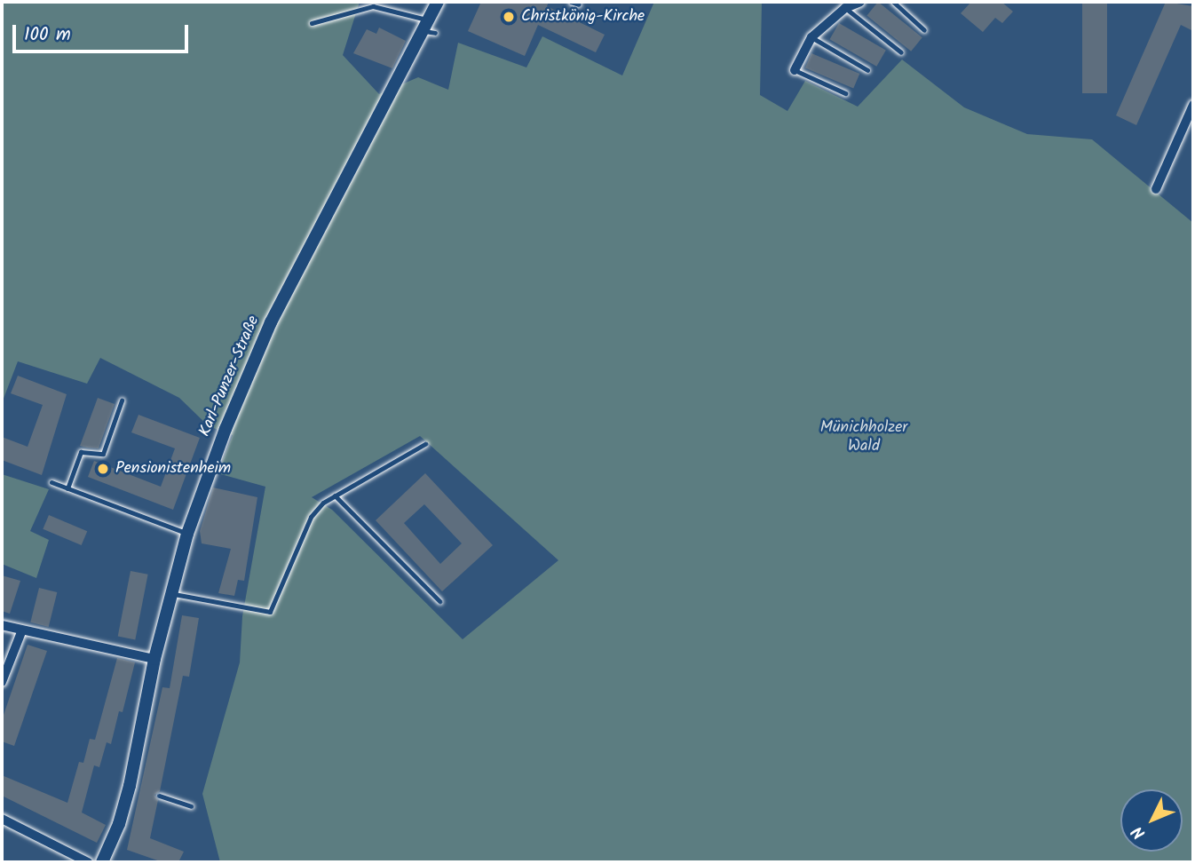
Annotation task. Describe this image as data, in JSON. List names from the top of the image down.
{
  "streets": {
    "street": ["Karl-Punzer-Straße"]
  },
  "parks": ["Münichholzer Wald"],
  "places": ["Christkönig-Kirche", "Pensionistenheim"],
  "scale_bar": "100 m",
  "north": "bottom left"
}
